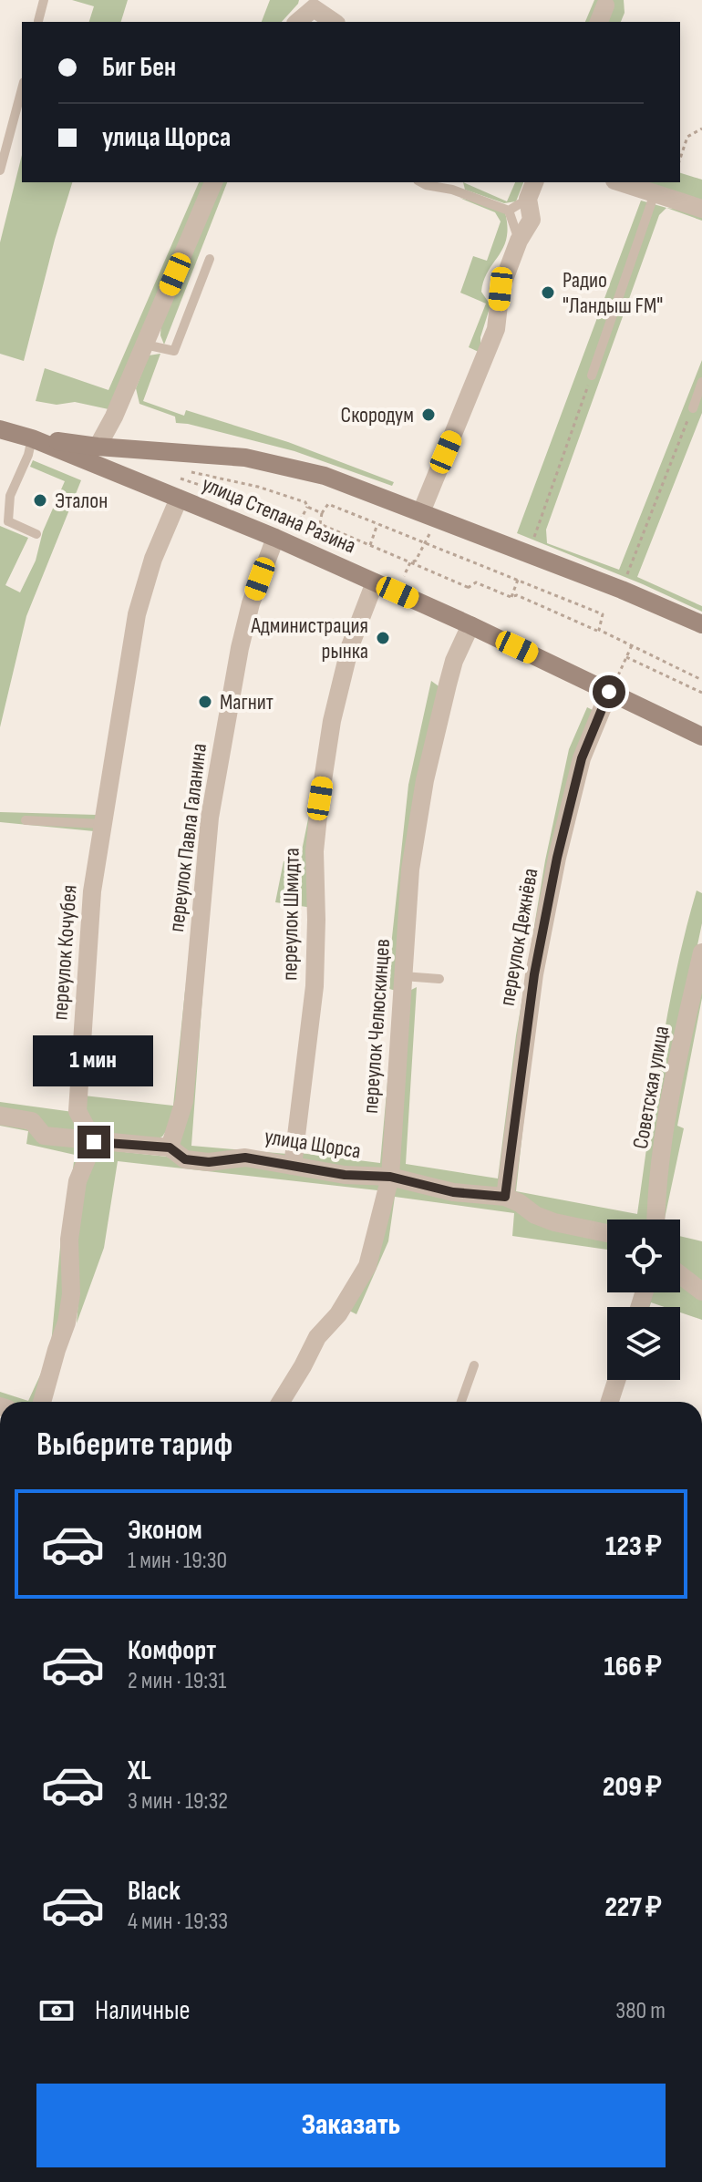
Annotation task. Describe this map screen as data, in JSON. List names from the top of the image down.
{
  "streets": {
    "main road": ["улица Степана Разина"],
    "street": [
      "переулок Павла Галанина",
      "переулок Шмидта",
      "переулок Дежнёва",
      "переулок Кочубея",
      "переулок Челюскинцев",
      "Советская улица",
      "улица Щорса"
    ]
  },
  "crossings": [
    ["улица Степана Разина", "переулок Павла Галанина"],
    ["улица Степана Разина", "переулок Шмидта"],
    ["улица Степана Разина", "переулок Дежнёва"],
    ["улица Степана Разина", "переулок Кочубея"],
    ["улица Степана Разина", "переулок Челюскинцев"],
    ["переулок Павла Галанина", "улица Щорса"],
    ["переулок Шмидта", "улица Щорса"],
    ["переулок Дежнёва", "улица Щорса"],
    ["переулок Кочубея", "улица Щорса"],
    ["переулок Челюскинцев", "улица Щорса"]
  ],
  "places": [
    "Радио \"Ландыш FM\"",
    "Скородум",
    "Эталон",
    "Администрация рынка",
    "Магнит"
  ],
  "page": {
    "banner": ["Биг Бен", "улица Щорса"],
    "bubble": "1 мин",
    "heading": "Выберите тариф",
    "list": [
      {
        "name": "Эконом",
        "note": "1 мин · 19:30",
        "value": "123 ₽"
      },
      {
        "name": "Комфорт",
        "note": "2 мин · 19:31",
        "value": "166 ₽"
      },
      {
        "name": "XL",
        "note": "3 мин · 19:32",
        "value": "209 ₽"
      },
      {
        "name": "Black",
        "note": "4 мин · 19:33",
        "value": "227 ₽"
      }
    ],
    "pay": ["Наличные", "380 m"],
    "buttons": "Заказать"
  }
}
